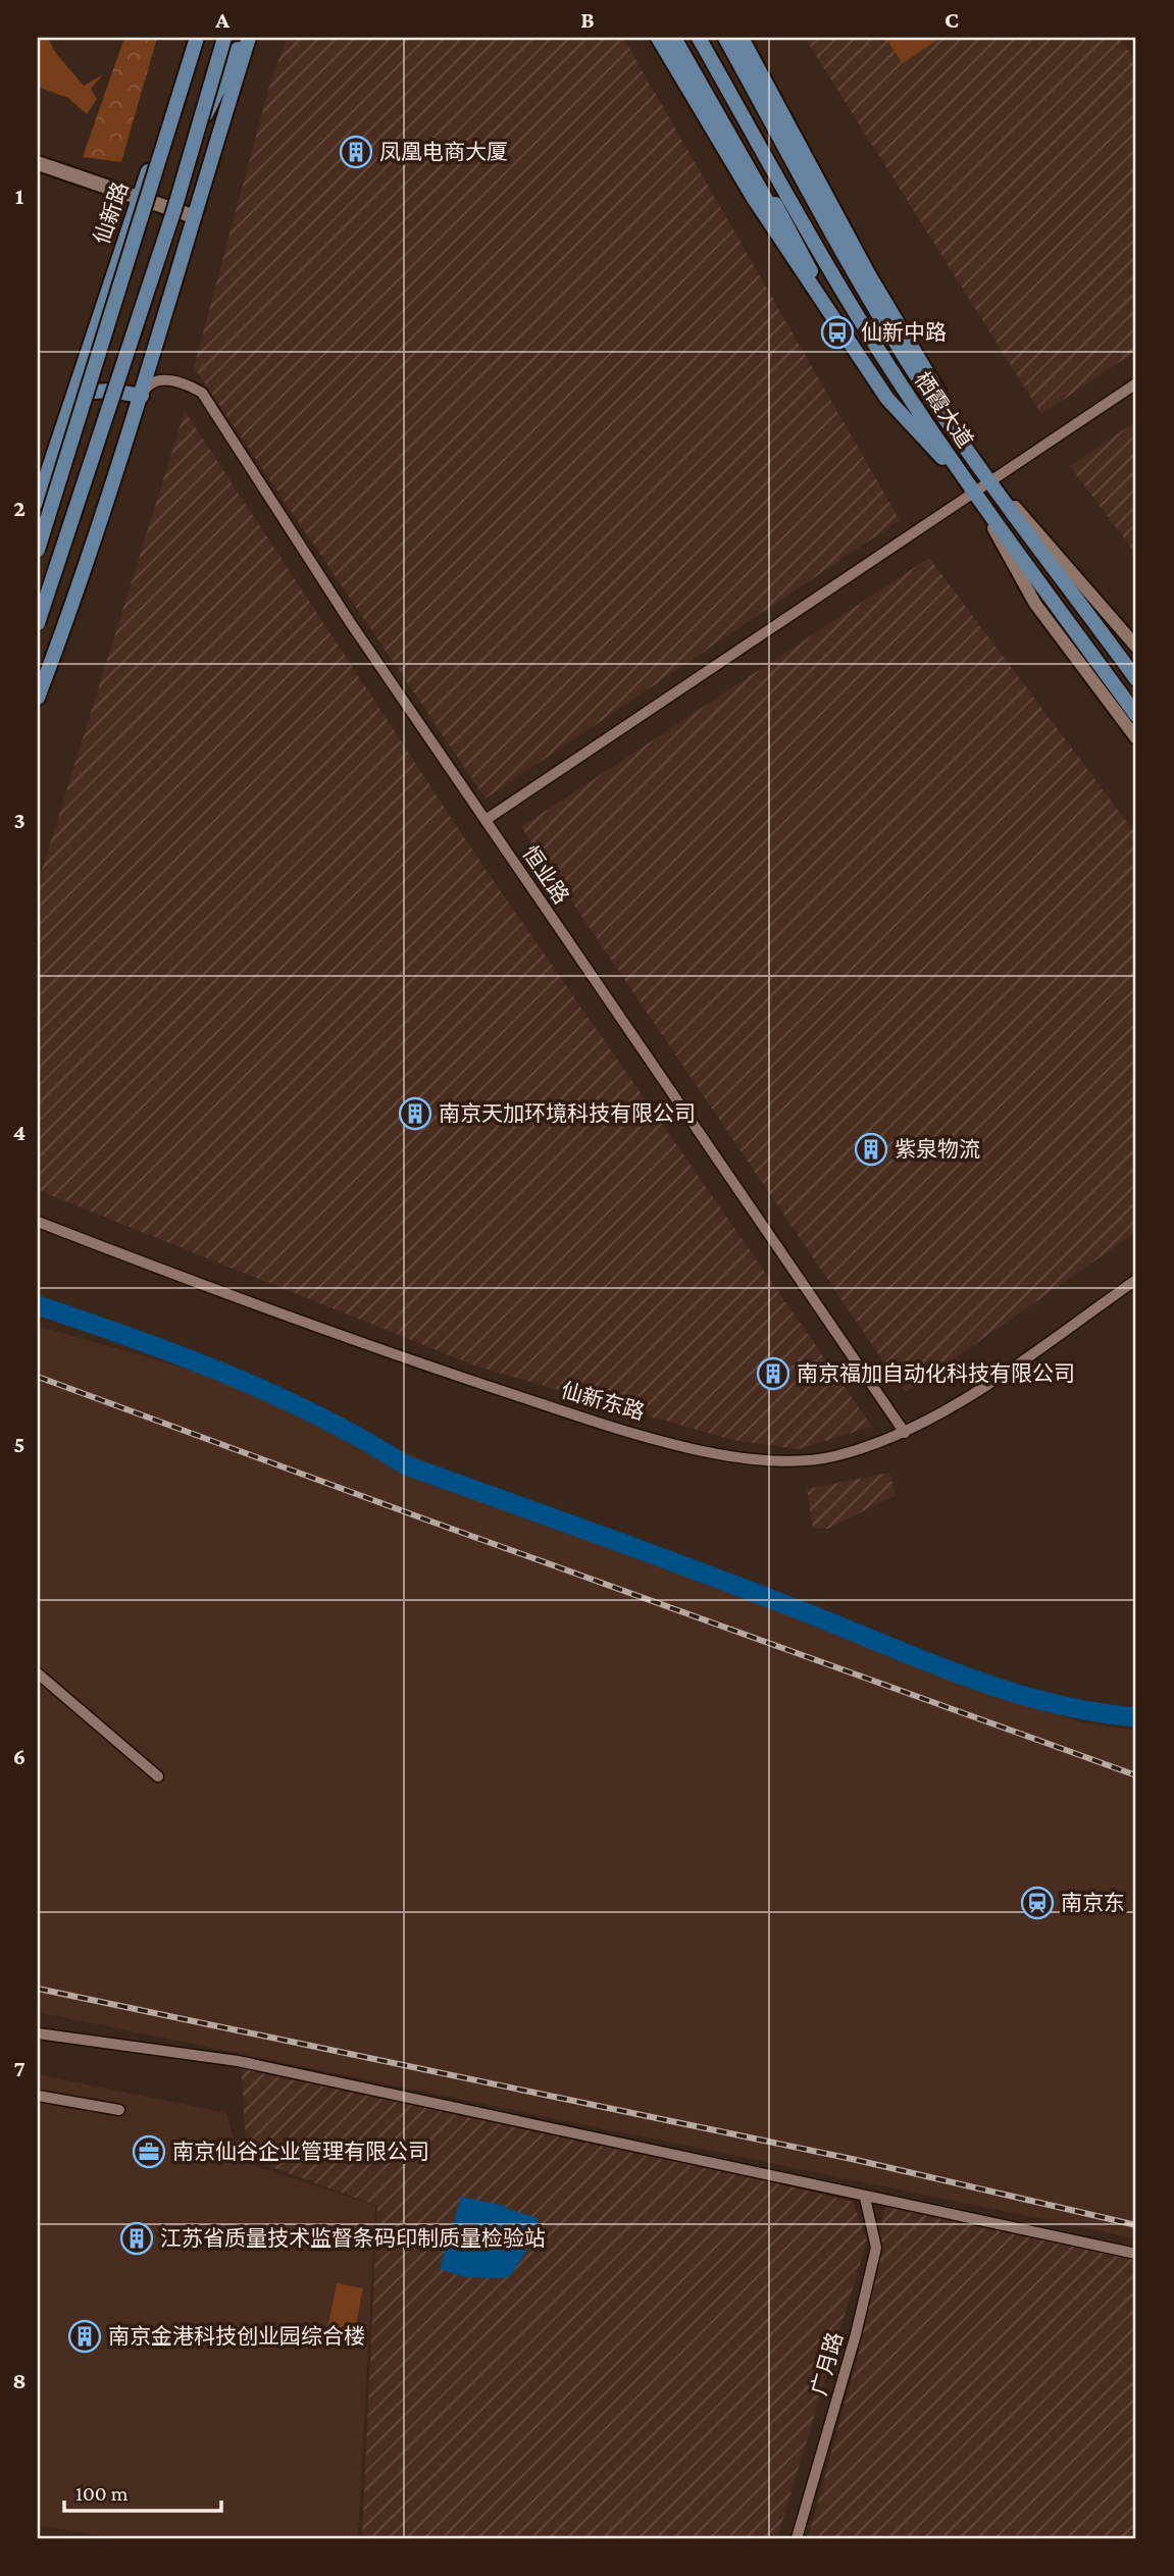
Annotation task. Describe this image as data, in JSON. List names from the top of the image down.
{
  "streets": {
    "main road": ["仙新路", "栖霞大道"],
    "street": ["恒业路", "仙新东路", "广月路"]
  },
  "crossings": [
    ["恒业路", "仙新东路"]
  ],
  "places": {
    "building": [
      "凤凰电商大厦",
      "南京天加环境科技有限公司",
      "紫泉物流",
      "南京福加自动化科技有限公司",
      "江苏省质量技术监督条码印制质量检验站",
      "南京金港科技创业园综合楼"
    ],
    "bus stop": ["仙新中路"],
    "station": ["南京东"],
    "office": ["南京仙谷企业管理有限公司"]
  },
  "scale_bar": "100 m",
  "grid": {
    "columns": ["A", "B", "C"],
    "rows": [
      "1",
      "2",
      "3",
      "4",
      "5",
      "6",
      "7",
      "8"
    ]
  }
}
